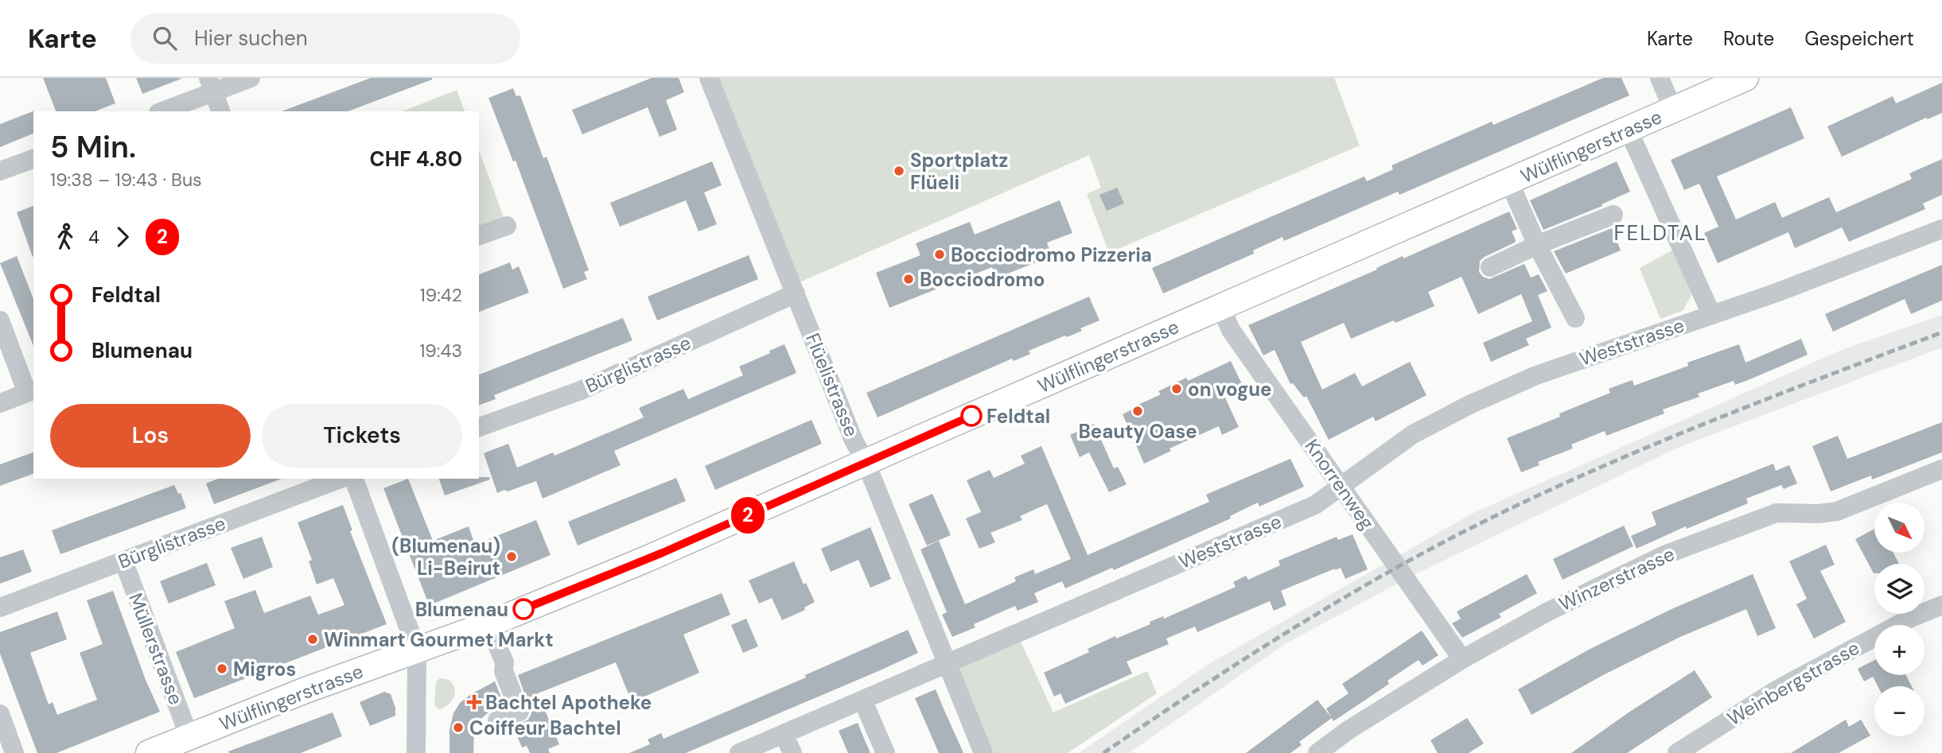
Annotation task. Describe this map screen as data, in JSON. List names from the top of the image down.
{
  "streets": {
    "main road": ["Wülflingerstrasse"],
    "street": [
      "Weststrasse",
      "Bürglistrasse",
      "Flüelistrasse",
      "Knorrenweg",
      "Winzerstrasse",
      "Müllerstrasse",
      "Weinbergstrasse"
    ]
  },
  "crossings": [
    ["Wülflingerstrasse", "Weststrasse"],
    ["Wülflingerstrasse", "Flüelistrasse"],
    ["Wülflingerstrasse", "Knorrenweg"],
    ["Wülflingerstrasse", "Müllerstrasse"],
    ["Weststrasse", "Flüelistrasse"],
    ["Weststrasse", "Knorrenweg"],
    ["Bürglistrasse", "Flüelistrasse"],
    ["Bürglistrasse", "Müllerstrasse"],
    ["Knorrenweg", "Winzerstrasse"]
  ],
  "districts": ["FELDTAL"],
  "places": {
    "other": [
      "Sportplatz Flüeli",
      "Bocciodromo Pizzeria",
      "Bocciodromo",
      "on vogue",
      "Beauty Oase",
      "Feldtal",
      "(Blumenau) Li-Beirut",
      "Blumenau",
      "Winmart Gourmet Markt",
      "Migros",
      "Coiffeur Bachtel"
    ],
    "health": ["Bachtel Apotheke"]
  },
  "lines": ["bus line 2"],
  "north": "bottom right",
  "page": {
    "header": "Karte",
    "search": "Hier suchen",
    "nav": ["Karte", "Route", "Gespeichert"],
    "on_map": "2",
    "heading": ["5 Min.", "19:38 – 19:43 · Bus", "CHF 4.80"],
    "legs": ["4", "2"],
    "list": [
      {
        "name": "Feldtal",
        "value": "19:42"
      },
      {
        "name": "Blumenau",
        "value": "19:43"
      }
    ],
    "buttons": ["Los", "Tickets"],
    "map_buttons": ["+", "−"]
  }
}
